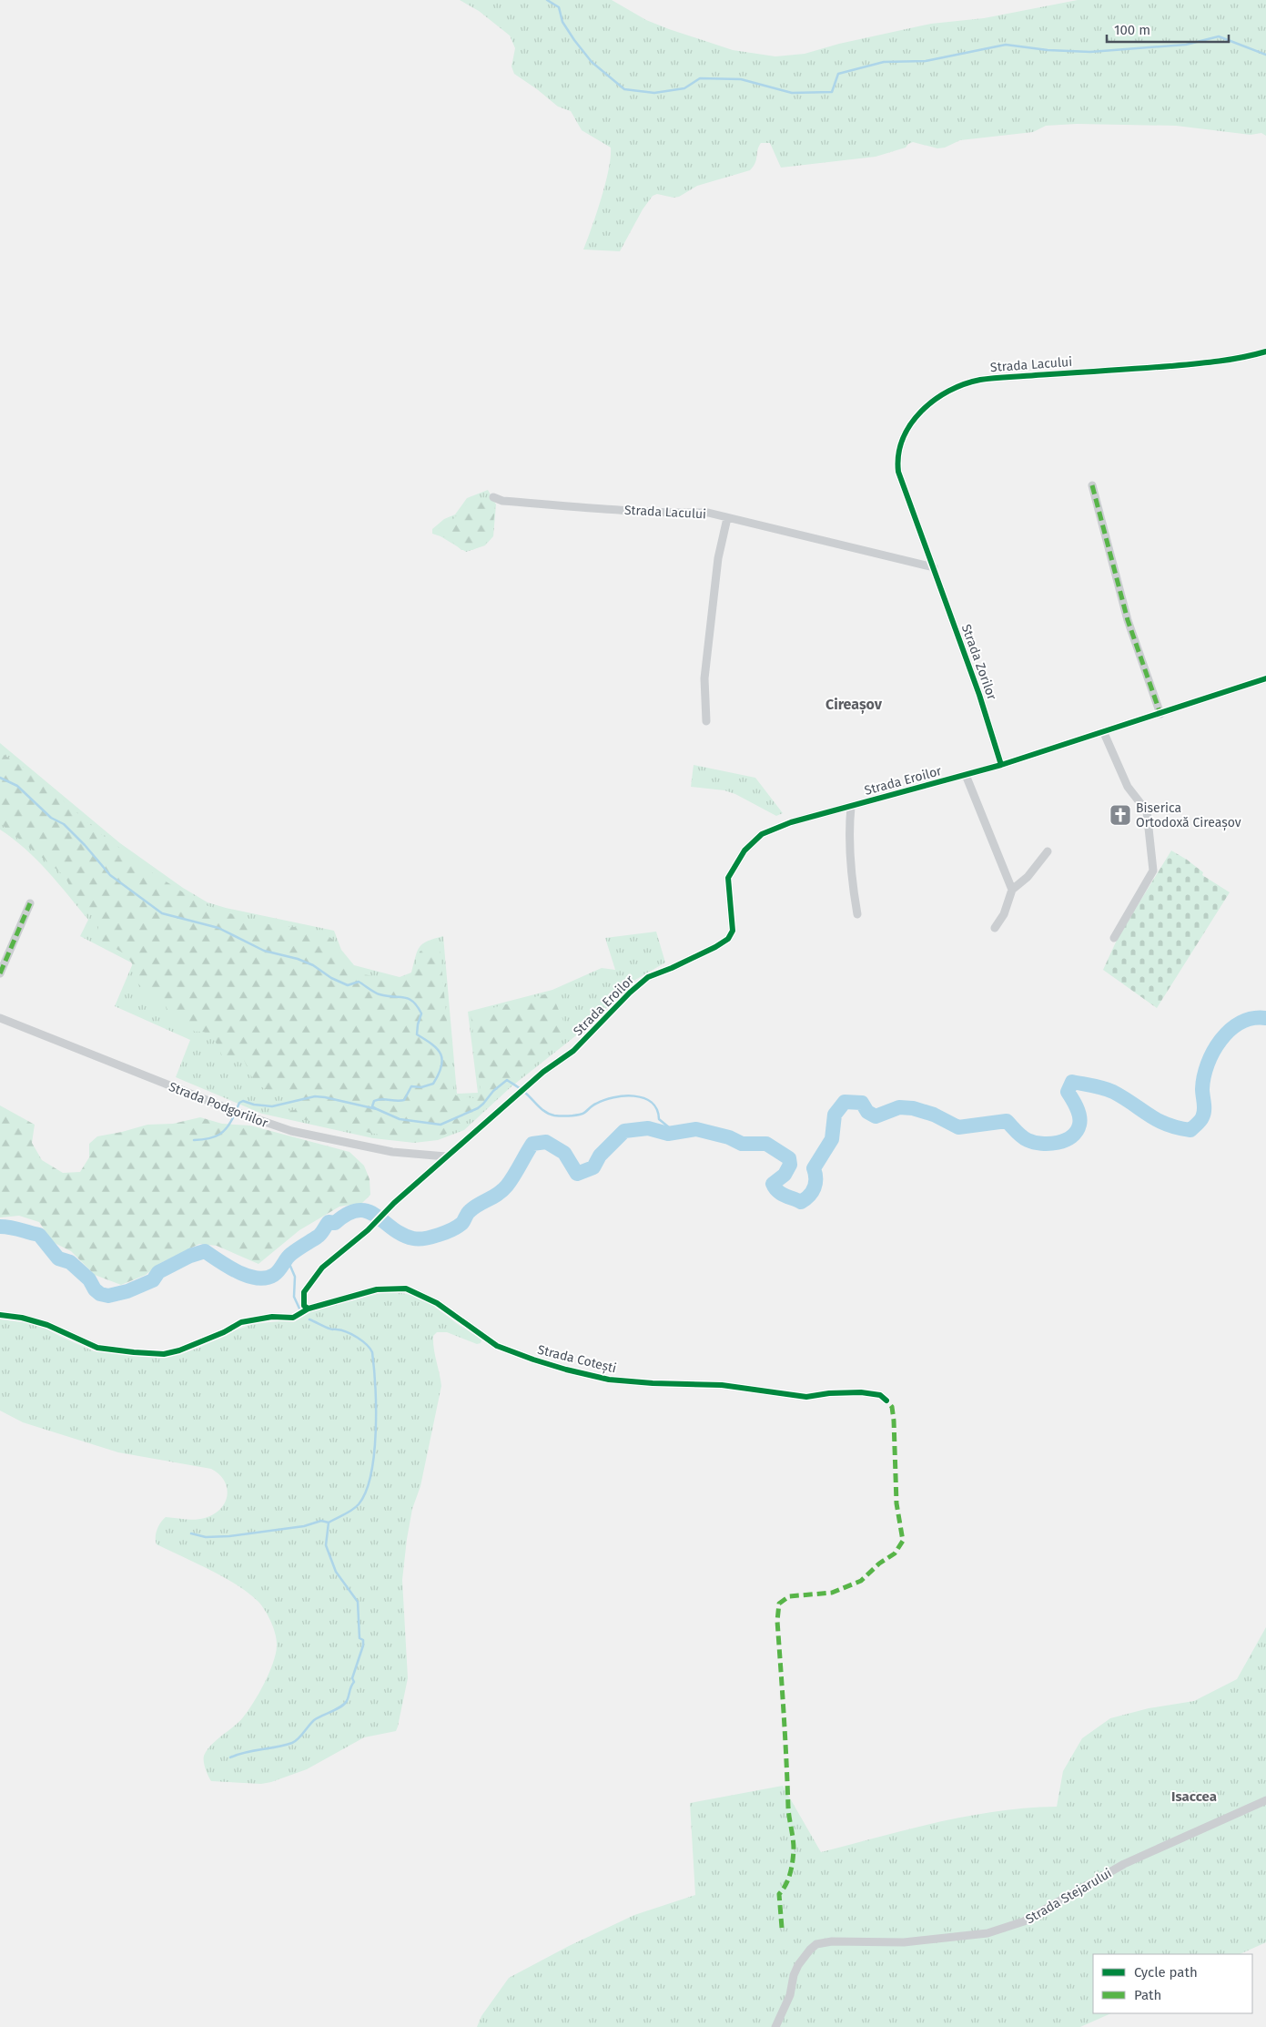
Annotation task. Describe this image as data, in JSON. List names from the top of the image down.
{
  "streets": {
    "street": [
      "Strada Lacului",
      "Strada Zorilor",
      "Strada Eroilor",
      "Strada Podgoriilor",
      "Strada Cotești",
      "Strada Stejarului"
    ]
  },
  "crossings": [
    ["Strada Lacului", "Strada Zorilor"],
    ["Strada Zorilor", "Strada Eroilor"],
    ["Strada Eroilor", "Strada Podgoriilor"],
    ["Strada Eroilor", "Strada Cotești"]
  ],
  "districts": ["Cireașov", "Isaccea"],
  "places": {
    "church": ["Biserica Ortodoxă Cireașov"]
  },
  "legend": ["Cycle path", "Path"],
  "scale_bar": "100 m"
}
